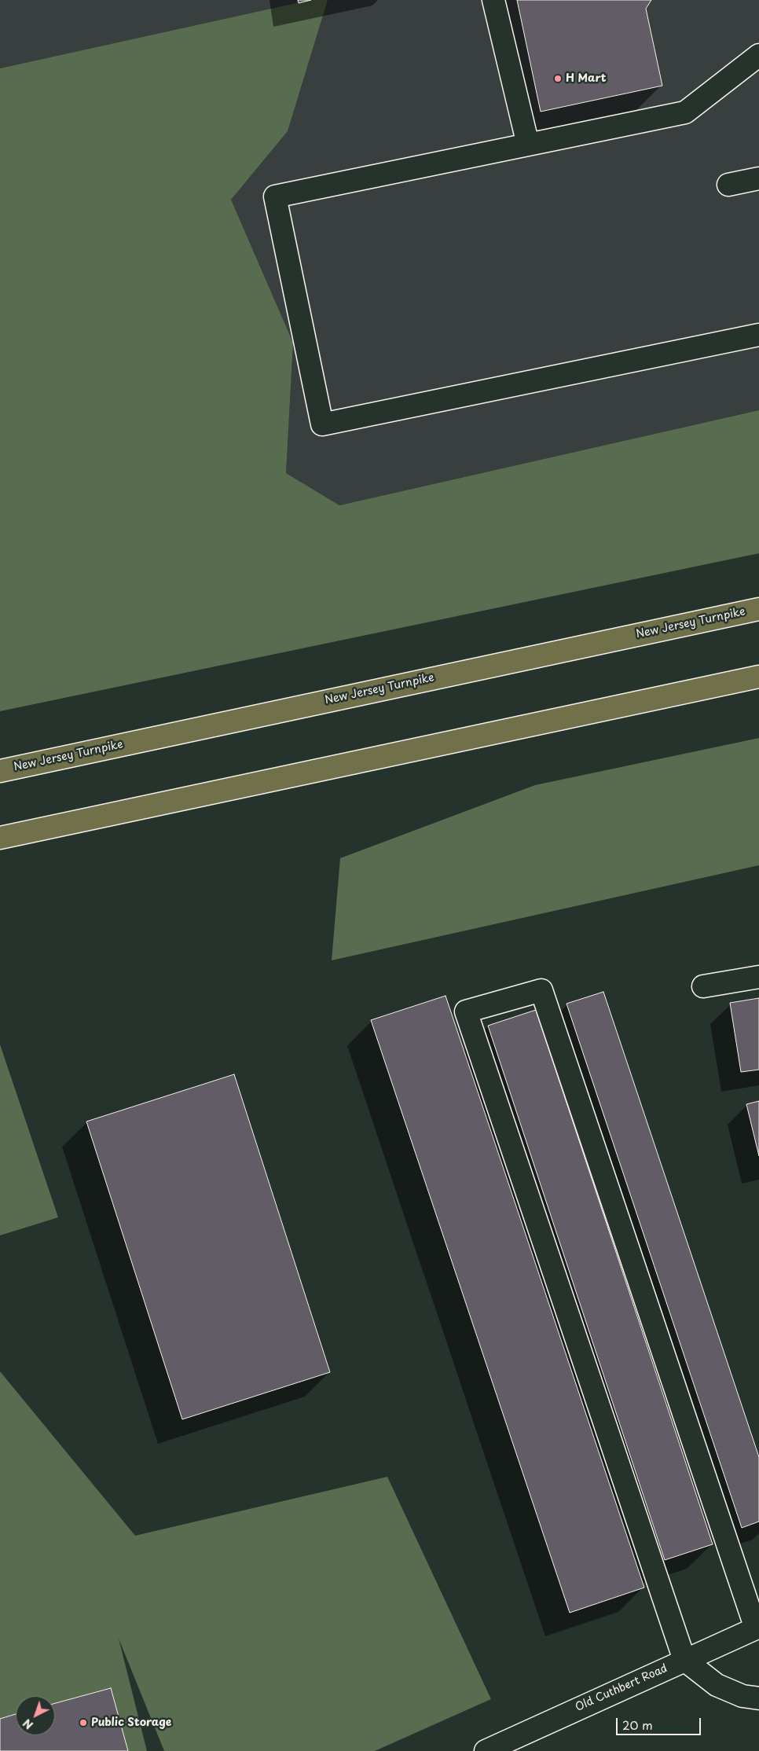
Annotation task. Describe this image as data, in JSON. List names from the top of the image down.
{
  "streets": {
    "highway": ["New Jersey Turnpike"],
    "street": ["Old Cuthbert Road"]
  },
  "places": ["H Mart", "Public Storage"],
  "scale_bar": "20 m",
  "north": "bottom left"
}
